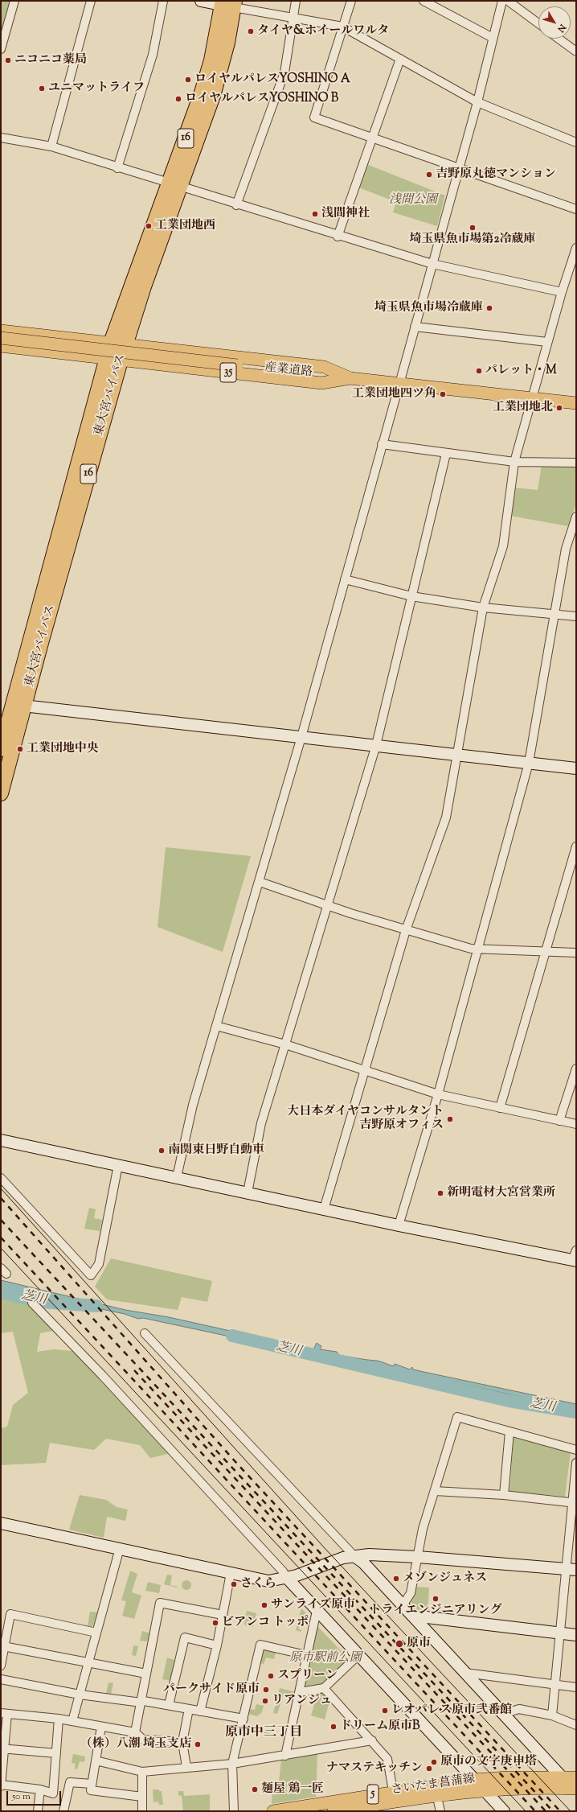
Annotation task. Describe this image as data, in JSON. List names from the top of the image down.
{
  "streets": {
    "highway": ["16", "東大宮バイパス"],
    "main road": [
      "産業道路",
      "35",
      "さいたま菖蒲線",
      "5"
    ]
  },
  "crossings": [
    ["産業道路", "35"],
    ["35", "東大宮バイパス"]
  ],
  "districts": ["原市中三丁目"],
  "water": ["芝川"],
  "parks": ["浅間公園", "原市駅前公園"],
  "places": [
    "タイヤ&ホイールワルタ",
    "ニコニコ薬局",
    "ロイヤルパレスYOSHINO A",
    "ユニマットライフ",
    "ロイヤルパレスYOSHINO B",
    "吉野原丸徳マンション",
    "浅間神社",
    "工業団地西",
    "埼玉県魚市場第2冷蔵庫",
    "埼玉県魚市場冷蔵庫",
    "パレット・M",
    "工業団地四ツ角",
    "工業団地北",
    "工業団地中央",
    "大日本ダイヤコンサルタント 吉野原オフィス",
    "南関東日野自動車",
    "新明電材大宮営業所",
    "メゾンジュネス",
    "さくら",
    "トライエンジニアリング",
    "サンライズ原市",
    "ビアンコ トッポ",
    "原市",
    "スプリーン",
    "パークサイド原市",
    "リアンジュ",
    "レオパレス原市弐番館",
    "ドリーム原市B",
    "（株）八潮 埼玉支店",
    "原市の文字庚申塔",
    "ナマステキッチン",
    "麺屋 鶏一匠"
  ],
  "scale_bar": "50 m",
  "north": "bottom right"
}
